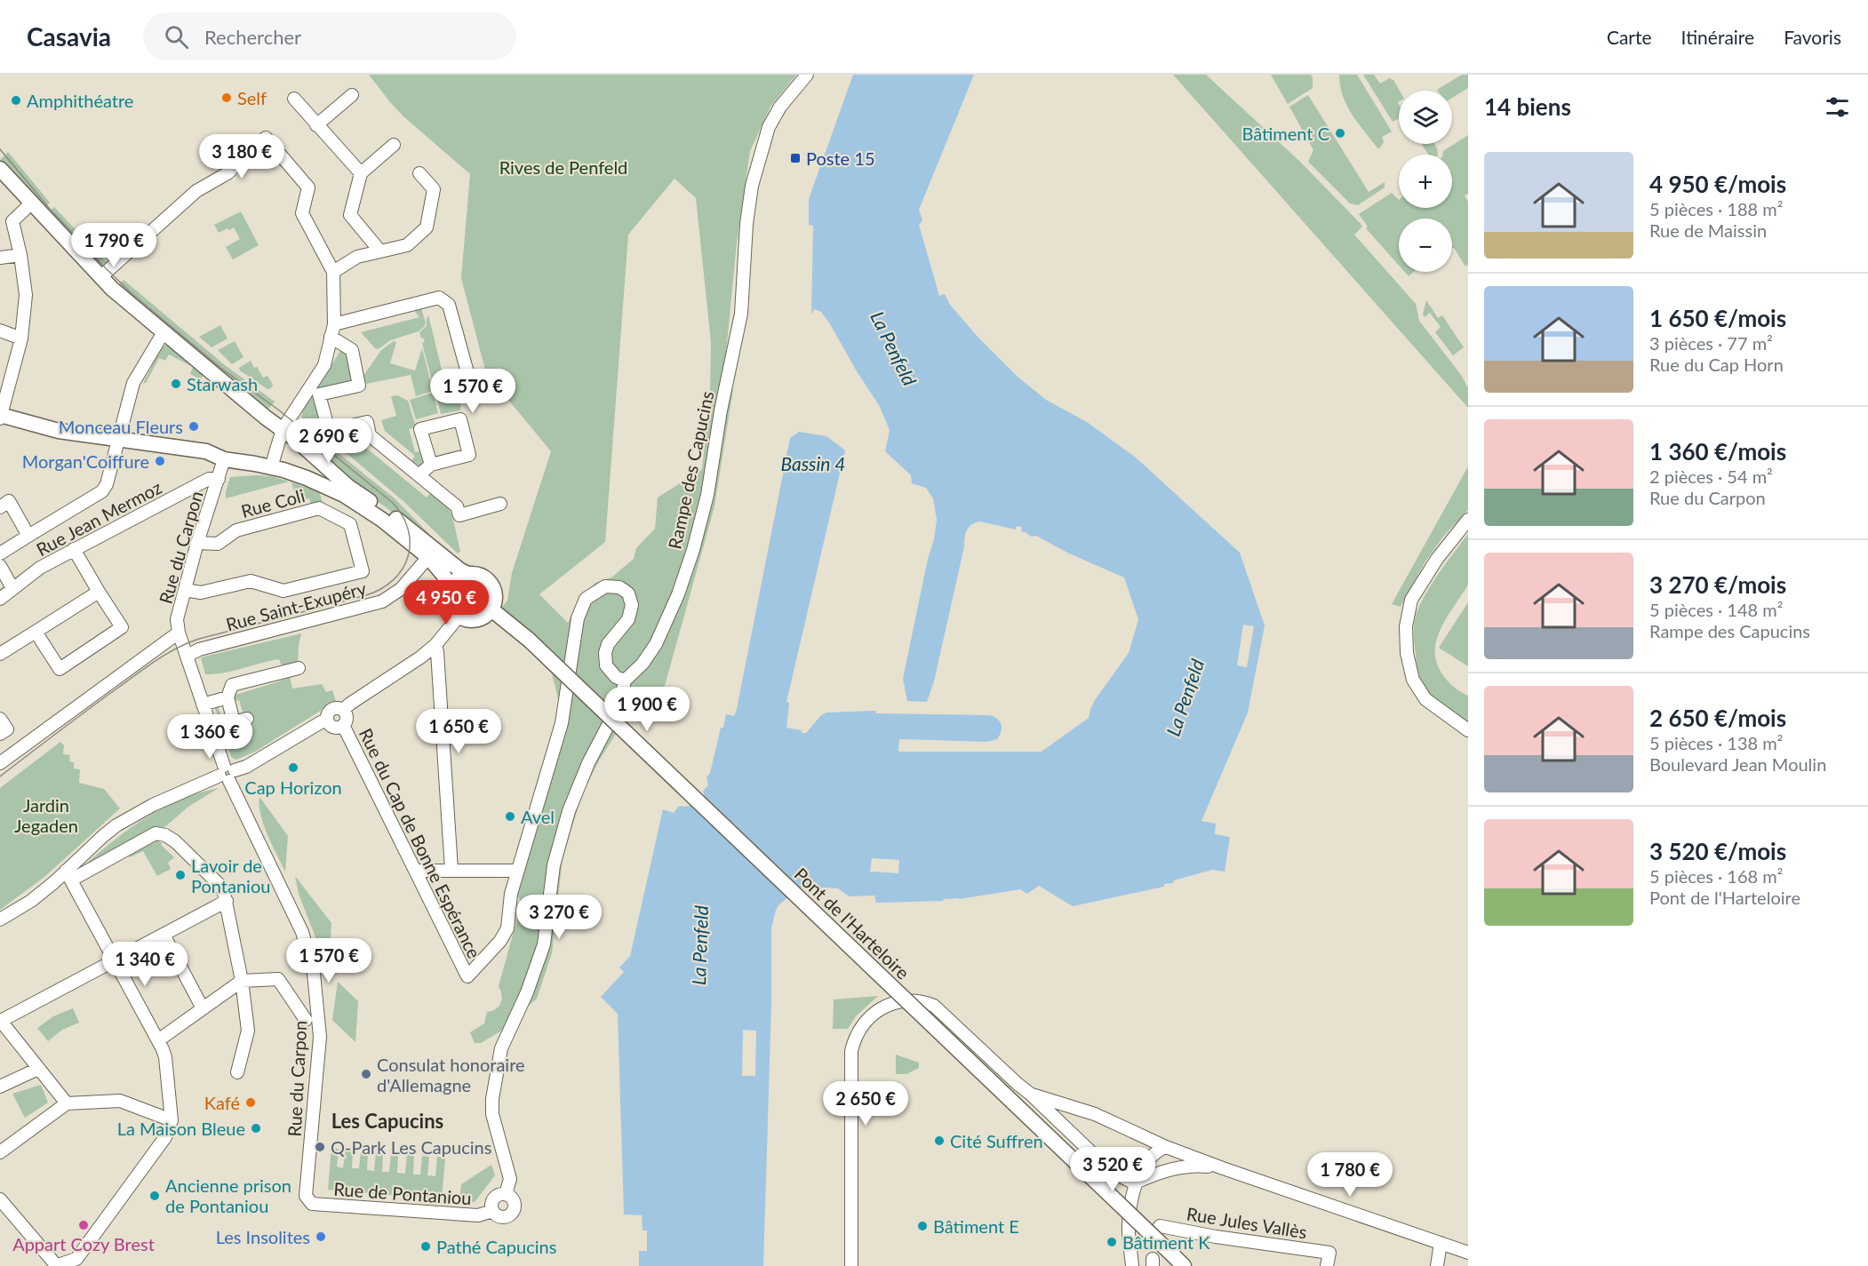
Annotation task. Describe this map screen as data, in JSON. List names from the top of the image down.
{
  "streets": {
    "main road": ["Pont de l'Harteloire"],
    "street": [
      "Rampe des Capucins",
      "Rue Coli",
      "Rue Jean Mermoz",
      "Rue du Carpon",
      "Rue Saint-Exupéry",
      "Rue du Cap de Bonne Espérance",
      "Rue de Pontaniou",
      "Rue Jules Vallès"
    ]
  },
  "crossings": [
    ["Rue Coli", "Rue du Carpon"],
    ["Rue Jean Mermoz", "Rue du Carpon"],
    ["Rue du Carpon", "Rue Saint-Exupéry"],
    ["Rue du Carpon", "Rue de Pontaniou"]
  ],
  "districts": ["Les Capucins"],
  "water": ["La Penfeld", "Bassin 4"],
  "parks": ["Rives de Penfeld", "Jardin Jegaden"],
  "places": {
    "other": [
      "Self",
      "Amphithéatre",
      "Bâtiment C",
      "Starwash",
      "Monceau Fleurs",
      "Morgan'Coiffure",
      "Cap Horizon",
      "Avel",
      "Lavoir de Pontaniou",
      "Consulat honoraire d'Allemagne",
      "Kafé",
      "La Maison Bleue",
      "Cité Suffren",
      "Q-Park Les Capucins",
      "Ancienne prison de Pontaniou",
      "Appart Cozy Brest",
      "Bâtiment E",
      "Les Insolites",
      "Bâtiment K",
      "Pathé Capucins"
    ],
    "transit": ["Poste 15"]
  },
  "page": {
    "header": "Casavia",
    "search": "Rechercher",
    "nav": ["Carte", "Itinéraire", "Favoris"],
    "heading": "14 biens",
    "map_buttons": ["+", "−"],
    "price": [
      "3 180 €",
      "1 790 €",
      "1 570 €",
      "2 690 €",
      "4 950 €",
      "1 900 €",
      "1 650 €",
      "1 360 €",
      "3 270 €",
      "1 570 €",
      "1 340 €",
      "2 650 €",
      "3 520 €",
      "1 780 €"
    ],
    "list": [
      {
        "name": "4 950 €/mois",
        "note": "5 pièces · 188 m² · Rue de Maissin"
      },
      {
        "name": "1 650 €/mois",
        "note": "3 pièces · 77 m² · Rue du Cap Horn"
      },
      {
        "name": "1 360 €/mois",
        "note": "2 pièces · 54 m² · Rue du Carpon"
      },
      {
        "name": "3 270 €/mois",
        "note": "5 pièces · 148 m² · Rampe des Capucins"
      },
      {
        "name": "2 650 €/mois",
        "note": "5 pièces · 138 m² · Boulevard Jean Moulin"
      },
      {
        "name": "3 520 €/mois",
        "note": "5 pièces · 168 m² · Pont de l'Harteloire"
      }
    ]
  }
}
